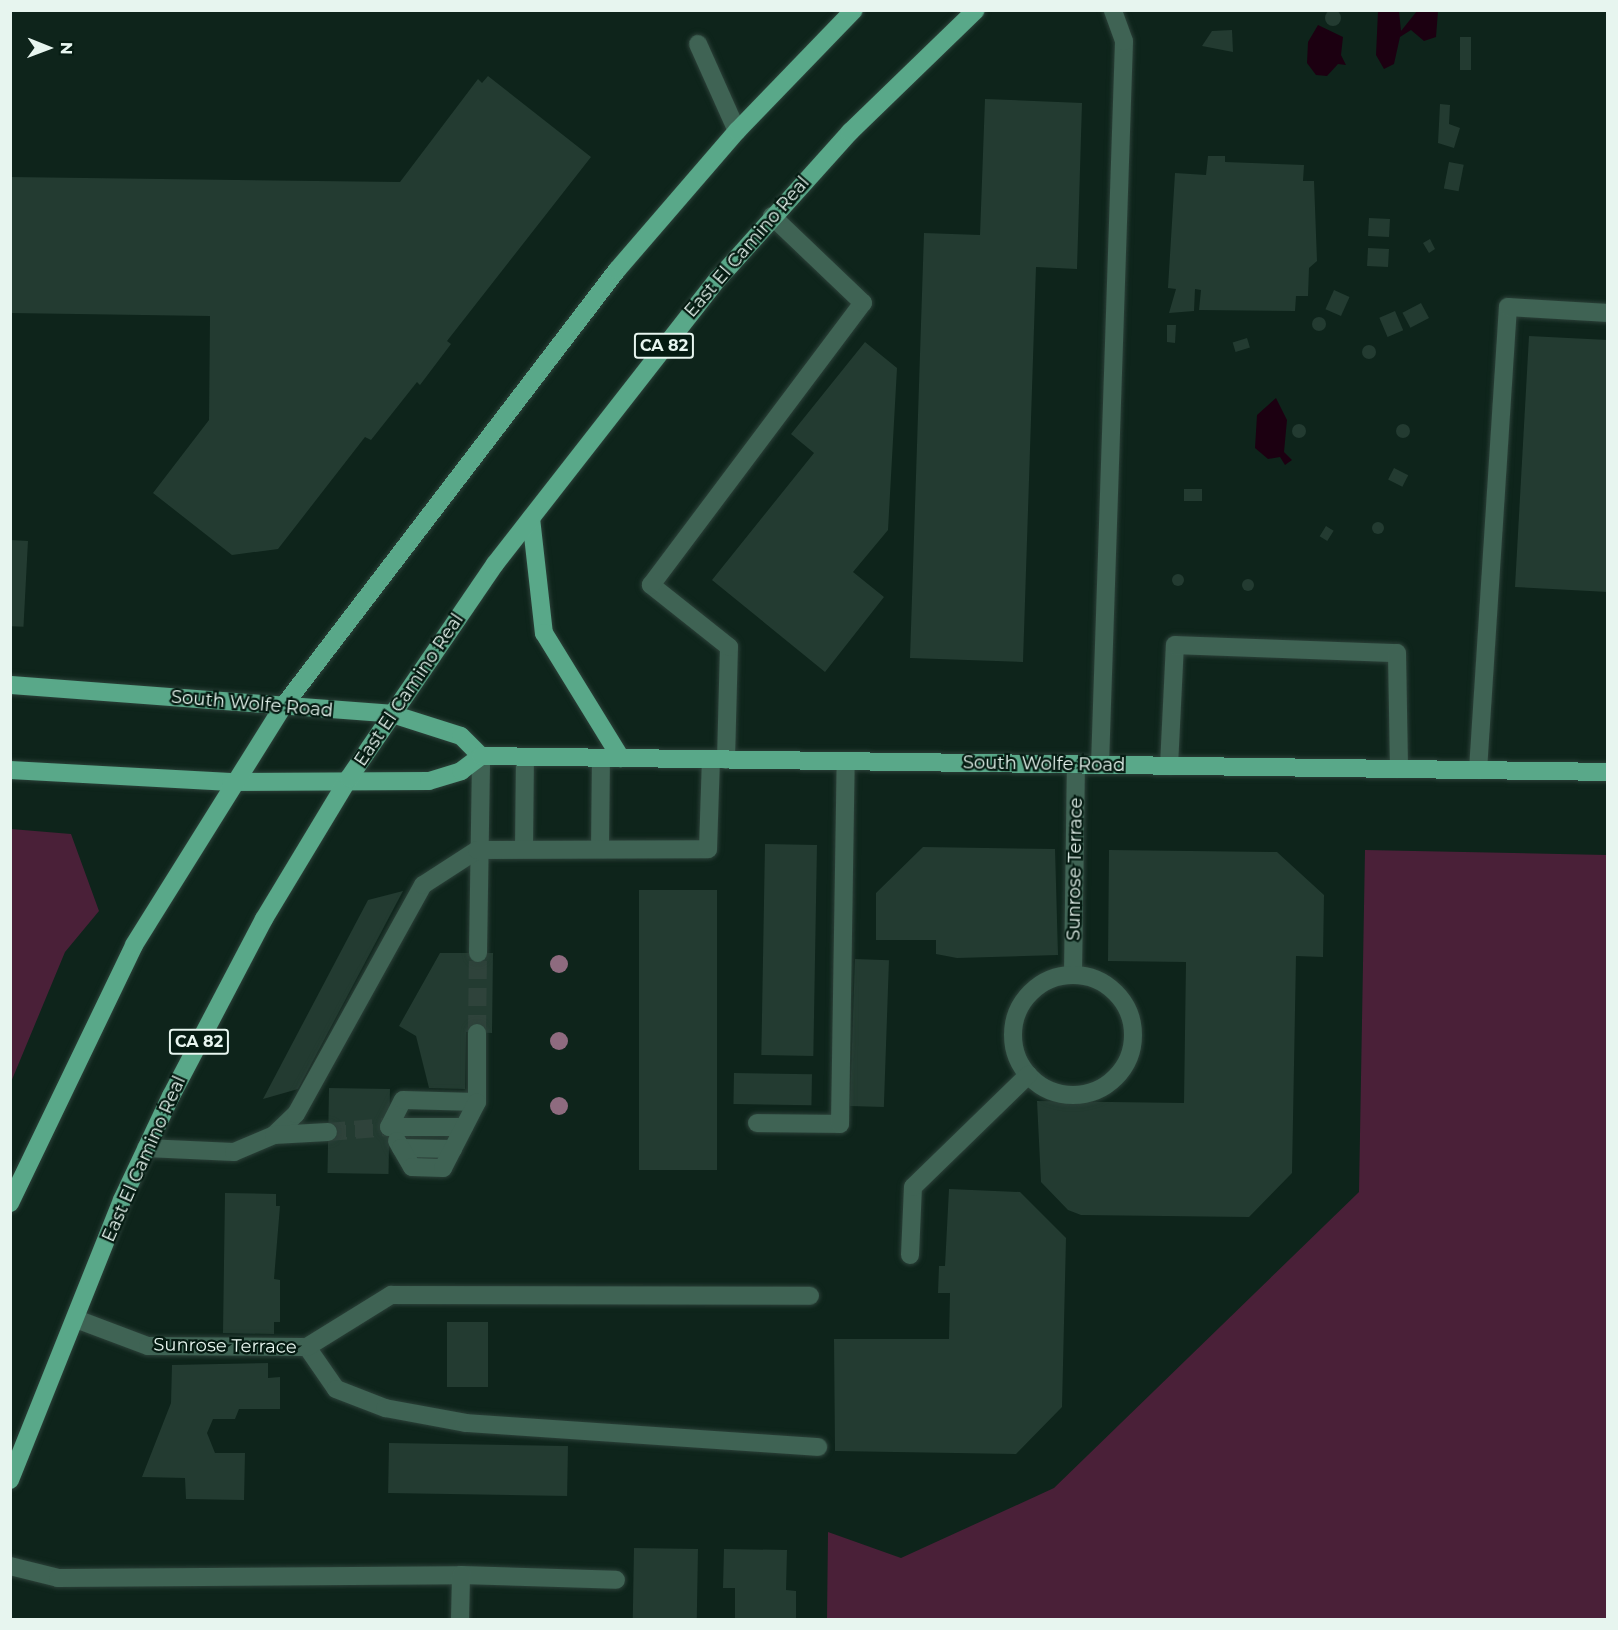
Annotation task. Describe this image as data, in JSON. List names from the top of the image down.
{
  "streets": {
    "main road": ["East El Camino Real", "CA 82", "South Wolfe Road"],
    "lane": ["Sunrose Terrace"]
  },
  "crossings": [
    ["East El Camino Real", "South Wolfe Road"],
    ["East El Camino Real", "Sunrose Terrace"],
    ["South Wolfe Road", "Sunrose Terrace"]
  ],
  "north": "right"
}
